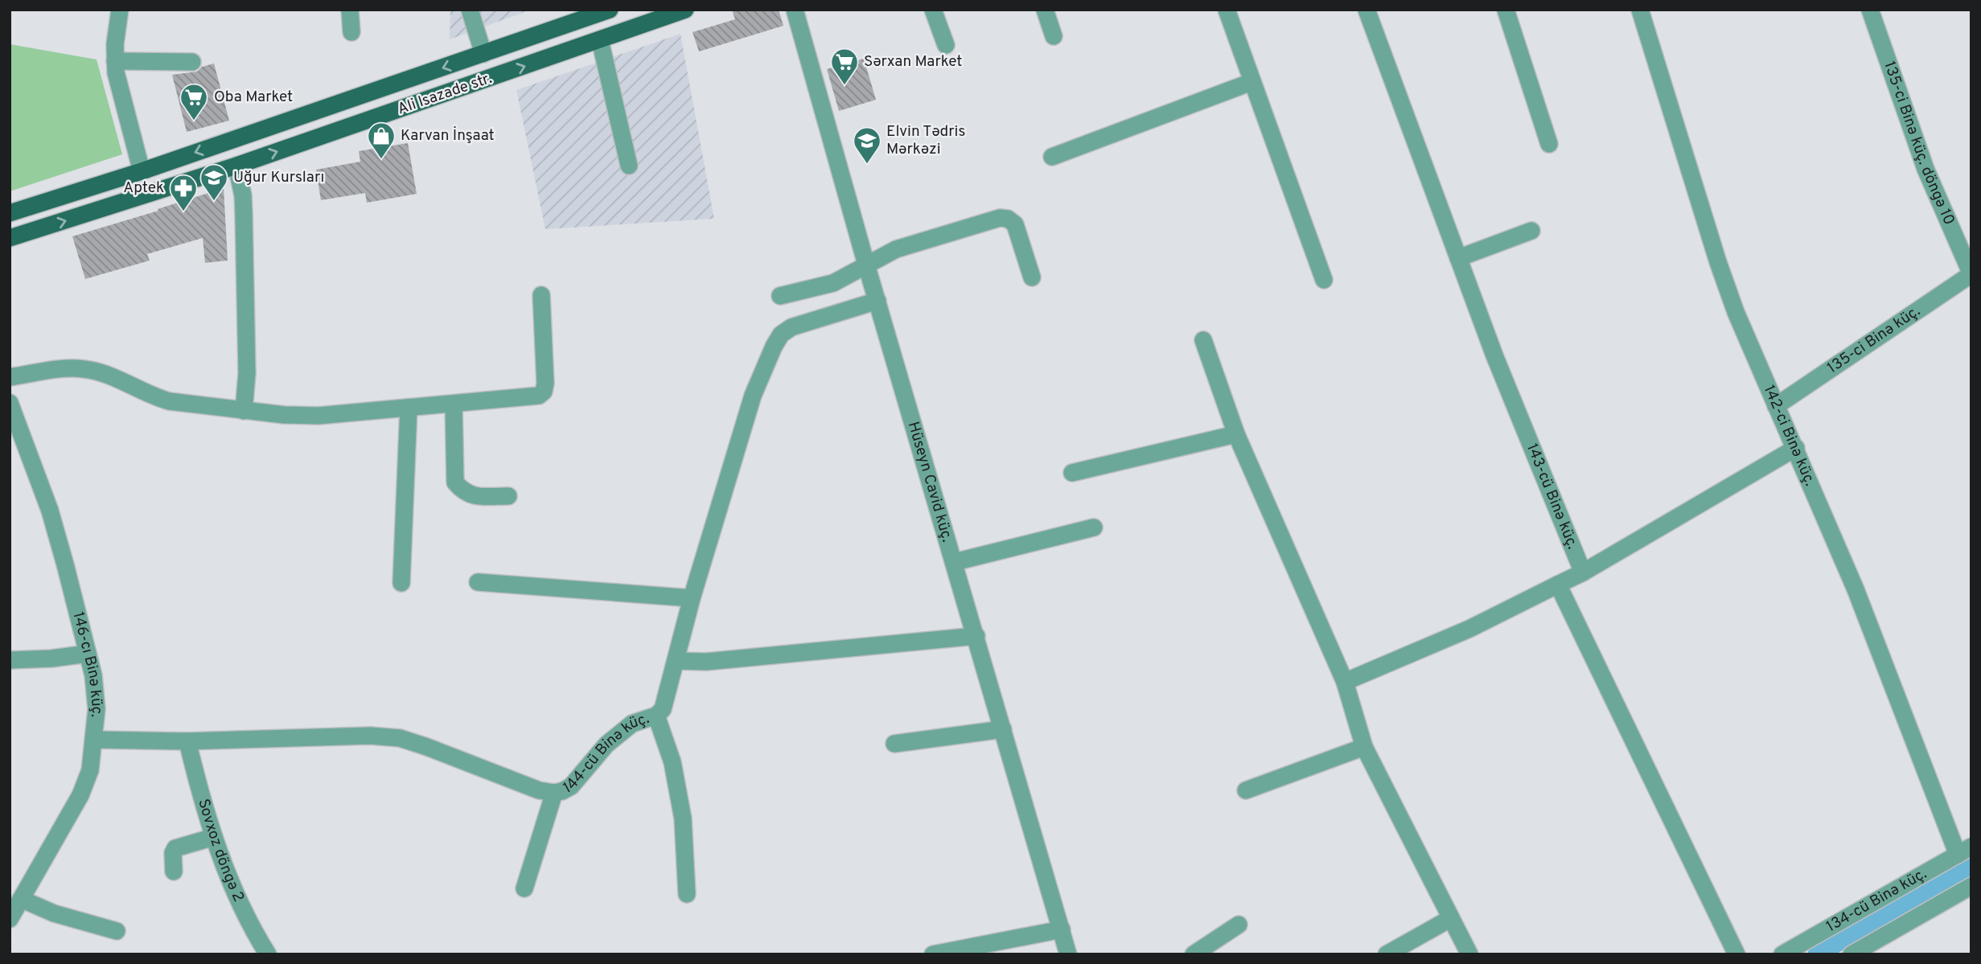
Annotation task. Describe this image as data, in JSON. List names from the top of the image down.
{
  "streets": {
    "main road": ["Ali Isazade str."],
    "street": [
      "135-ci Binə küç. döngə 10",
      "135-ci Binə küç.",
      "142-ci Binə küç.",
      "Hüseyn Cavid küç.",
      "143-cü Binə küç.",
      "146-cı Binə küç.",
      "144-cü Binə küç.",
      "Sovxoz döngə 2",
      "134-cü Binə küç."
    ]
  },
  "crossings": [
    ["135-ci Binə küç. döngə 10", "135-ci Binə küç."],
    ["135-ci Binə küç.", "142-ci Binə küç."],
    ["142-ci Binə küç.", "134-cü Binə küç."],
    ["Hüseyn Cavid küç.", "144-cü Binə küç."],
    ["146-cı Binə küç.", "144-cü Binə küç."],
    ["144-cü Binə küç.", "Sovxoz döngə 2"]
  ],
  "places": {
    "supermarket": ["Sərxan Market", "Oba Market"],
    "shop": ["Karvan İnşaat"],
    "school or university": ["Elvin Tədris Mərkəzi", "Uğur Kursları"],
    "pharmacy": ["Aptek"]
  }
}
